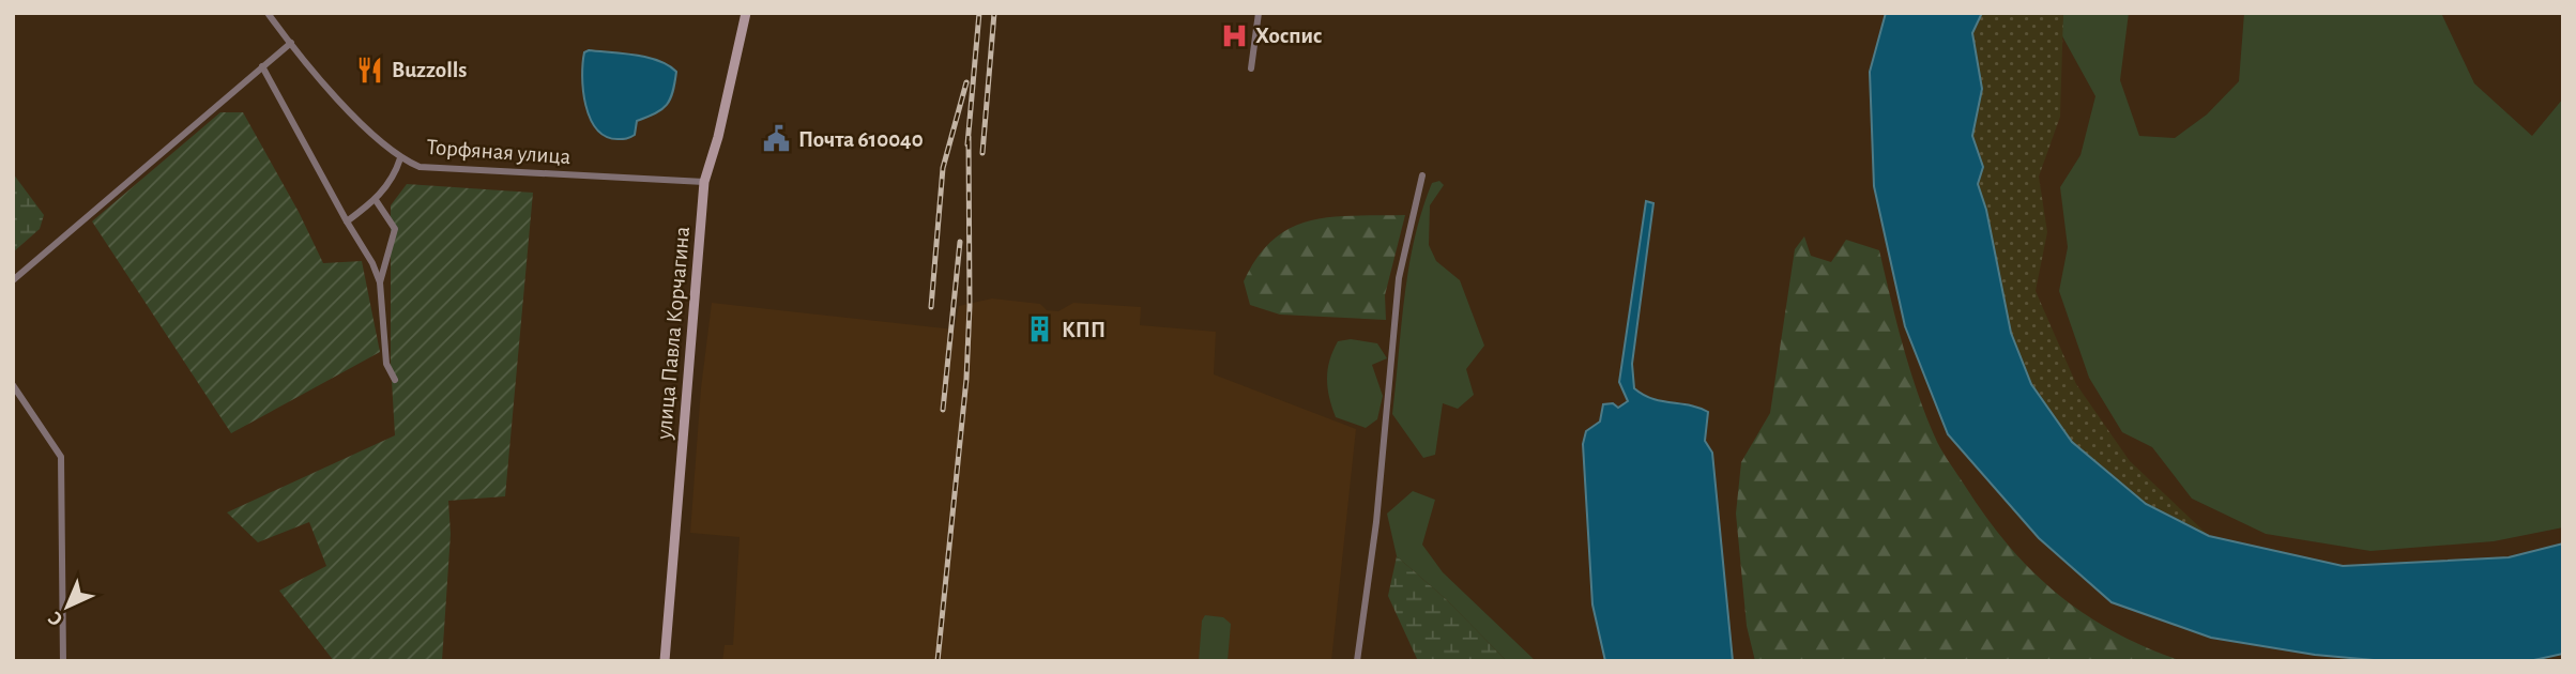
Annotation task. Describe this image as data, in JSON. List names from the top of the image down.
{
  "streets": {
    "main road": ["улица Павла Корчагина"],
    "street": ["Торфяная улица"]
  },
  "crossings": [
    ["Торфяная улица", "улица Павла Корчагина"]
  ],
  "places": {
    "hospital": ["Хоспис"],
    "restaurant": ["Buzzolls"],
    "public building": ["Почта 610040"],
    "building": ["КПП"]
  },
  "north": "bottom left"
}
